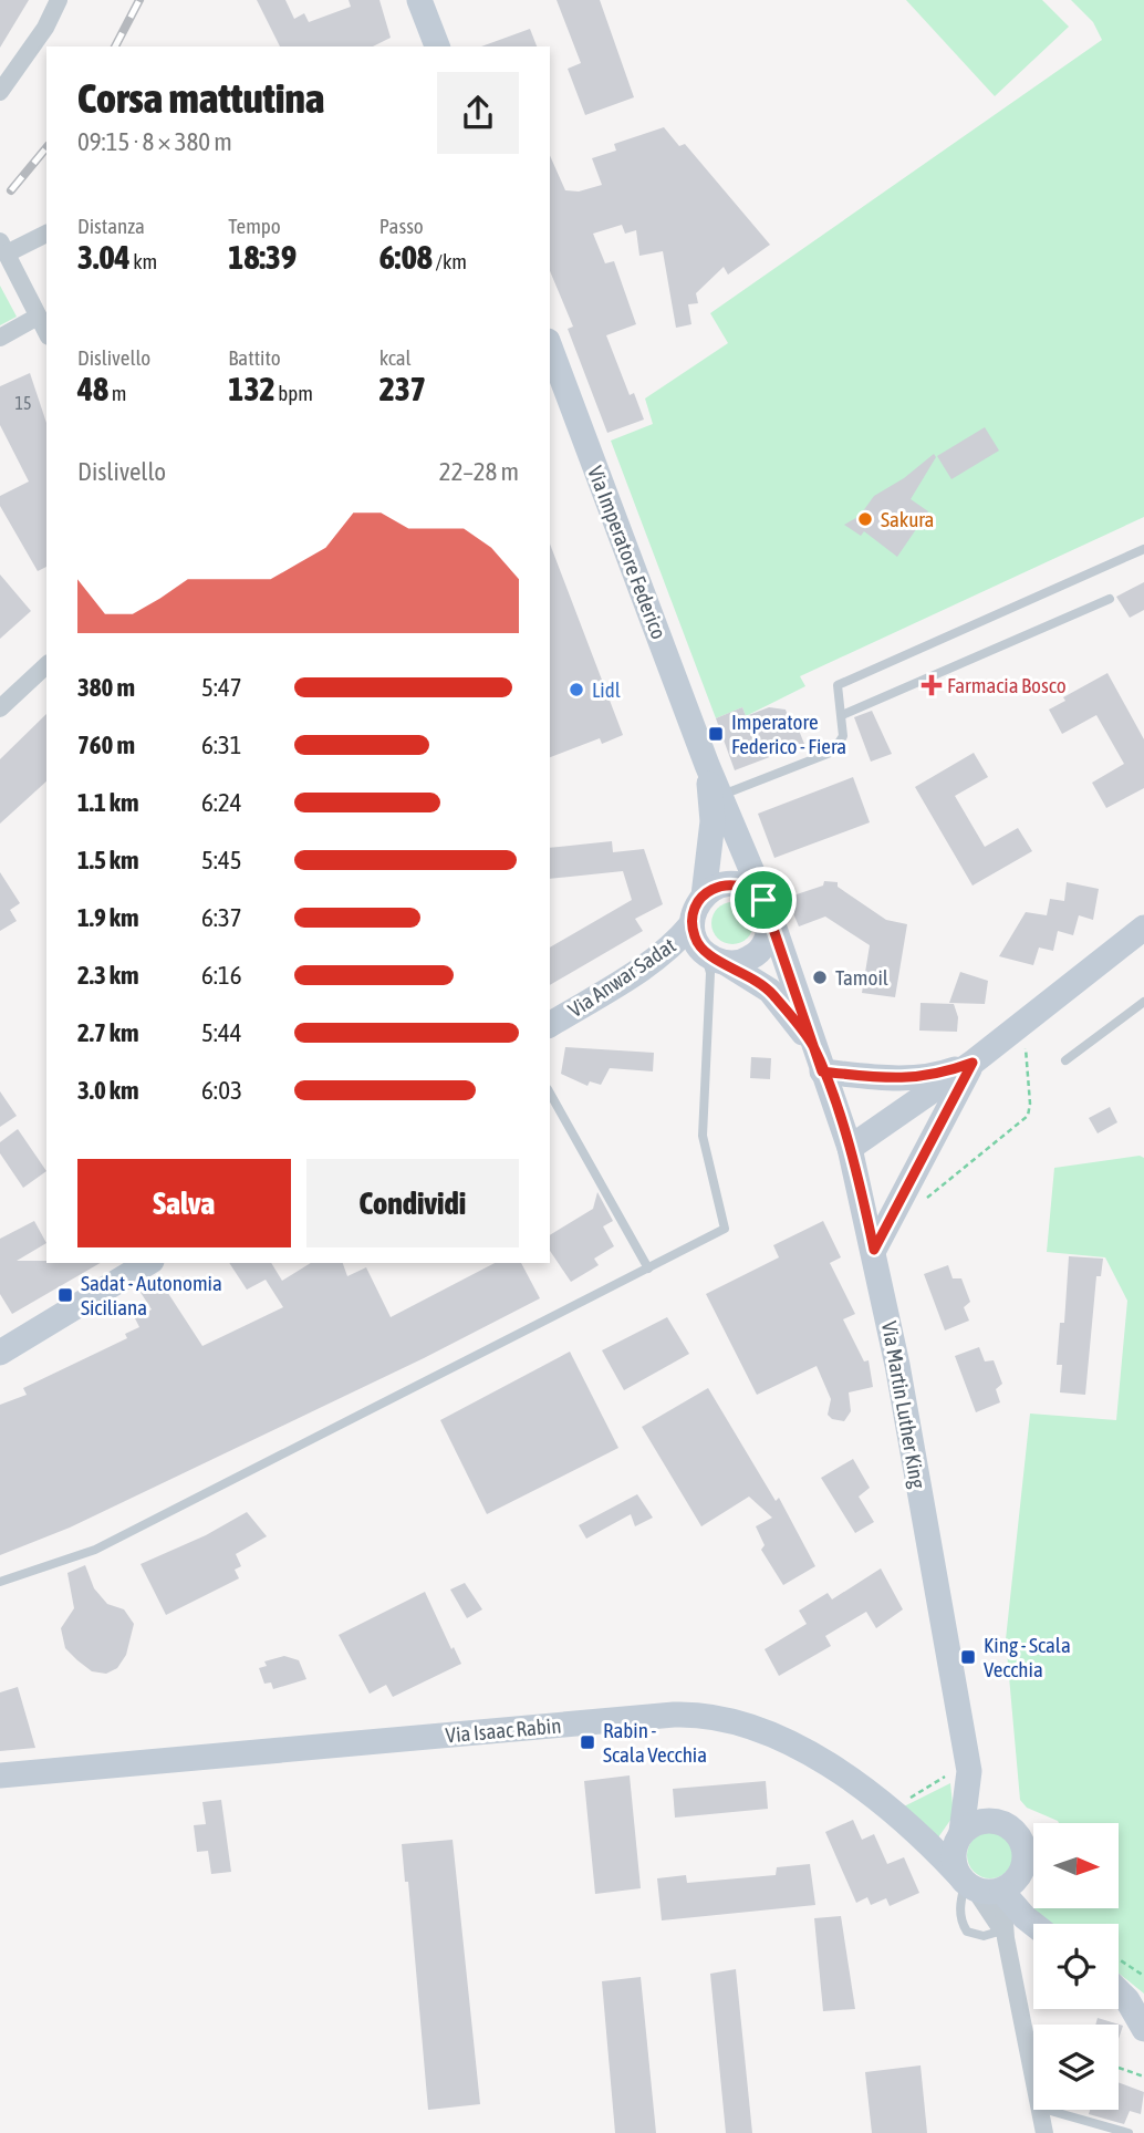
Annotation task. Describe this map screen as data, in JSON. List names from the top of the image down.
{
  "streets": {
    "street": [
      "Via Imperatore Federico",
      "Via Anwar Sadat",
      "Via Martin Luther King",
      "Via Isaac Rabin"
    ]
  },
  "crossings": [
    ["Via Martin Luther King", "Via Isaac Rabin"]
  ],
  "places": {
    "other": ["Sakura", "Lidl", "Tamoil"],
    "health": ["Farmacia Bosco"],
    "transit": [
      "Imperatore Federico - Fiera",
      "Sadat - Autonomia Siciliana",
      "King - Scala Vecchia",
      "Rabin - Scala Vecchia"
    ]
  },
  "house_numbers": ["15"],
  "north": "right",
  "page": {
    "heading": ["Corsa mattutina", "09:15 · 8 × 380 m"],
    "stats": [
      ["Distanza", "3.04 km"],
      ["Tempo", "18:39"],
      ["Passo", "6:08 /km"],
      ["Dislivello", "48 m"],
      ["Battito", "132 bpm"],
      ["kcal", "237"]
    ],
    "chart": ["Dislivello", "22–28 m"],
    "list": [
      {
        "name": "380 m",
        "note": "5:47"
      },
      {
        "name": "760 m",
        "note": "6:31"
      },
      {
        "name": "1.1 km",
        "note": "6:24"
      },
      {
        "name": "1.5 km",
        "note": "5:45"
      },
      {
        "name": "1.9 km",
        "note": "6:37"
      },
      {
        "name": "2.3 km",
        "note": "6:16"
      },
      {
        "name": "2.7 km",
        "note": "5:44"
      },
      {
        "name": "3.0 km",
        "note": "6:03"
      }
    ],
    "buttons": ["Salva", "Condividi"]
  }
}
